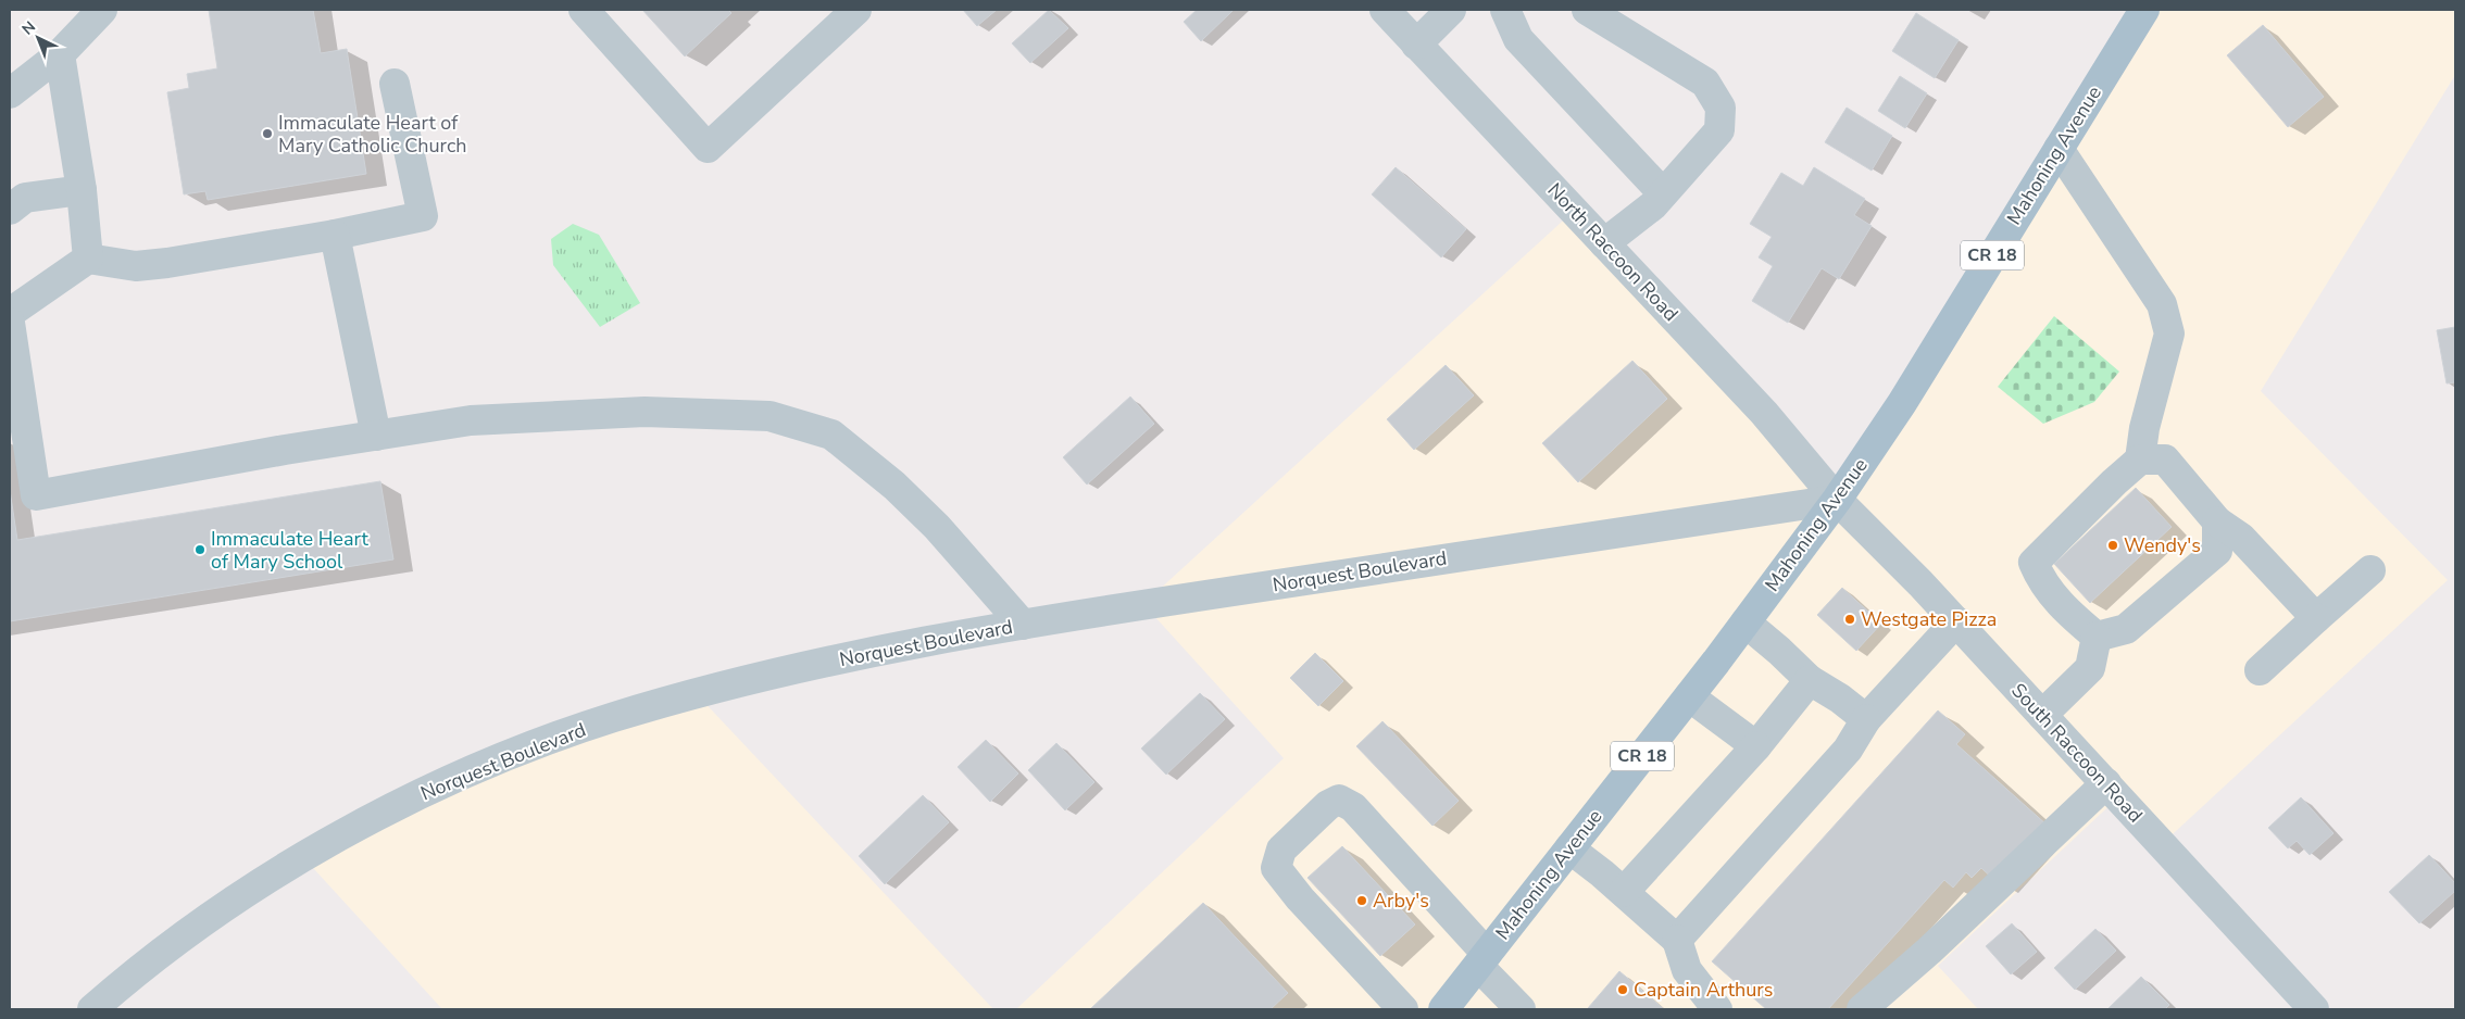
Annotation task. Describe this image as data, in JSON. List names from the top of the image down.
{
  "streets": {
    "main road": ["Mahoning Avenue", "CR 18"],
    "street": ["North Raccoon Road", "Norquest Boulevard", "South Raccoon Road"]
  },
  "crossings": [
    ["Mahoning Avenue", "North Raccoon Road"],
    ["Mahoning Avenue", "Norquest Boulevard"],
    ["Mahoning Avenue", "South Raccoon Road"],
    ["North Raccoon Road", "Norquest Boulevard"],
    ["North Raccoon Road", "South Raccoon Road"],
    ["Norquest Boulevard", "South Raccoon Road"]
  ],
  "places": [
    "Immaculate Heart of Mary Catholic Church",
    "Wendy's",
    "Immaculate Heart of Mary School",
    "Westgate Pizza",
    "Arby's",
    "Captain Arthurs"
  ],
  "north": "top left"
}
